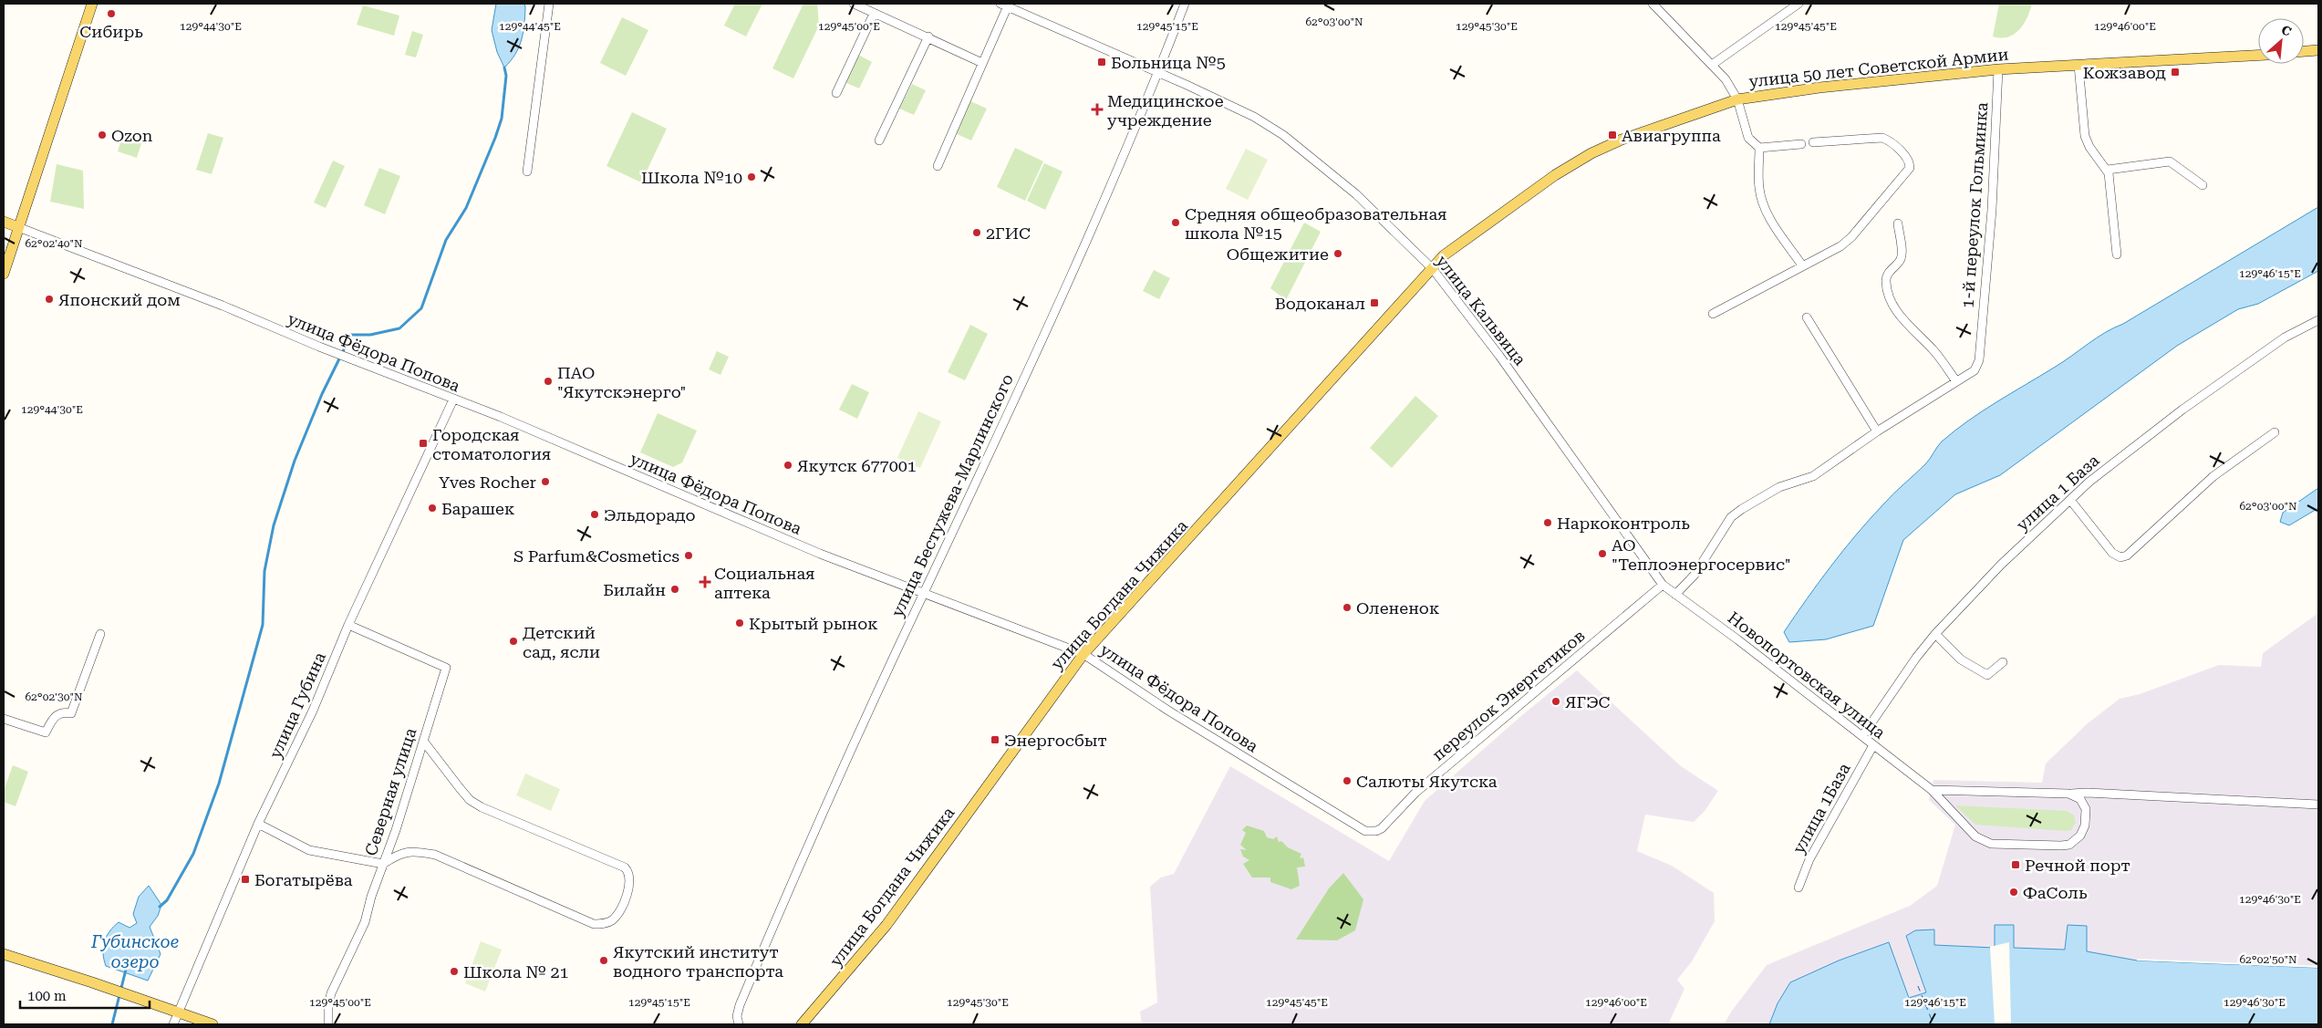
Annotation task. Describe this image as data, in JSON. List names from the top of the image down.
{
  "streets": {
    "main road": ["улица 50 лет Советской Армии", "улица Богдана Чижика"],
    "street": [
      "1-й переулок Гольминка",
      "улица Кальвица",
      "улица Фёдора Попова",
      "улица 1 База",
      "улица Бестужева-Марлинского",
      "Новопортовская улица",
      "переулок Энергетиков",
      "улица Губина",
      "Северная улица",
      "улица 1База"
    ]
  },
  "crossings": [
    ["улица 50 лет Советской Армии", "1-й переулок Гольминка"],
    ["улица 50 лет Советской Армии", "улица Кальвица"],
    ["улица 50 лет Советской Армии", "улица Богдана Чижика"],
    ["1-й переулок Гольминка", "Новопортовская улица"],
    ["улица Кальвица", "улица Бестужева-Марлинского"],
    ["улица Кальвица", "улица Богдана Чижика"],
    ["улица Кальвица", "Новопортовская улица"],
    ["улица Кальвица", "переулок Энергетиков"],
    ["улица Фёдора Попова", "улица Бестужева-Марлинского"],
    ["улица Фёдора Попова", "улица Богдана Чижика"],
    ["улица Фёдора Попова", "переулок Энергетиков"],
    ["улица Фёдора Попова", "улица Губина"],
    ["улица 1 База", "Новопортовская улица"],
    ["Новопортовская улица", "переулок Энергетиков"],
    ["Новопортовская улица", "улица 1База"],
    ["улица Губина", "Северная улица"]
  ],
  "water": ["Губинское озеро"],
  "places": {
    "other": [
      "Сибирь",
      "Ozon",
      "Школа №10",
      "Средняя общеобразовательная школа №15",
      "2ГИС",
      "Общежитие",
      "Японский дом",
      "ПАО \"Якутскэнерго\"",
      "Якутск 677001",
      "Yves Rocher",
      "Барашек",
      "Эльдорадо",
      "Наркоконтроль",
      "АО \"Теплоэнергосервис\"",
      "S Parfum&Cosmetics",
      "Билайн",
      "Олененок",
      "Крытый рынок",
      "Детский сад, ясли",
      "ЯГЭС",
      "Салюты Якутска",
      "ФаСоль",
      "Якутский институт водного транспорта",
      "Школа № 21"
    ],
    "transit": [
      "Больница №5",
      "Кожзавод",
      "Авиагруппа",
      "Водоканал",
      "Городская стоматология",
      "Энергосбыт",
      "Речной порт",
      "Богатырёва"
    ],
    "health": ["Медицинское учреждение", "Социальная аптека"]
  },
  "scale_bar": "100 m",
  "north": "top right",
  "coordinates": [
    "62°03'00\"N",
    "129°44'30\"E",
    "129°44'45\"E",
    "129°45'00\"E",
    "129°45'15\"E",
    "129°45'30\"E",
    "129°45'45\"E",
    "129°46'00\"E",
    "62°02'40\"N",
    "129°46'15\"E",
    "62°02'30\"N",
    "129°46'30\"E",
    "62°02'50\"N"
  ]
}
